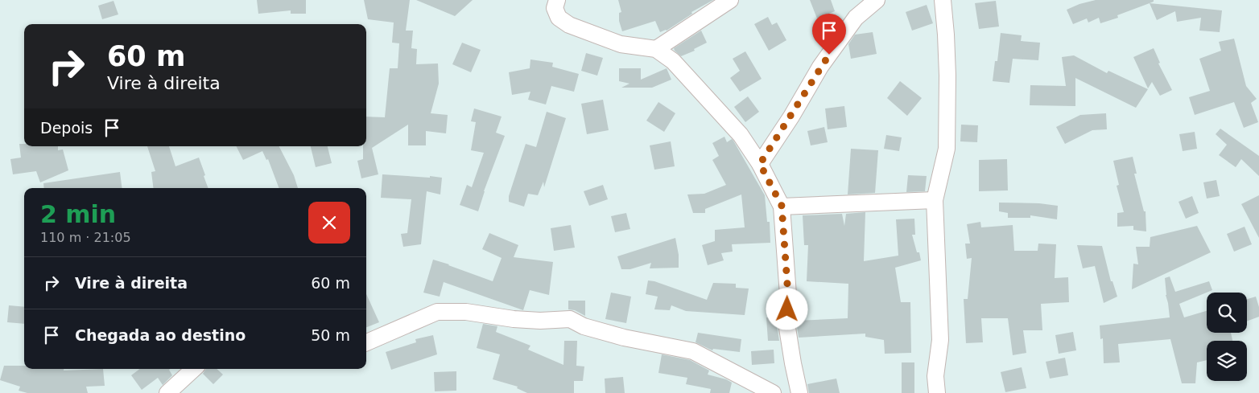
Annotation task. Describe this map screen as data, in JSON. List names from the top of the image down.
{
  "page": {
    "turn": ["60 m", "Vire à direita"],
    "then": "Depois",
    "heading": ["2 min", "110 m · 21:05"],
    "list": [
      {
        "name": "Vire à direita",
        "value": "60 m"
      },
      {
        "name": "Chegada ao destino",
        "value": "50 m"
      }
    ]
  }
}
